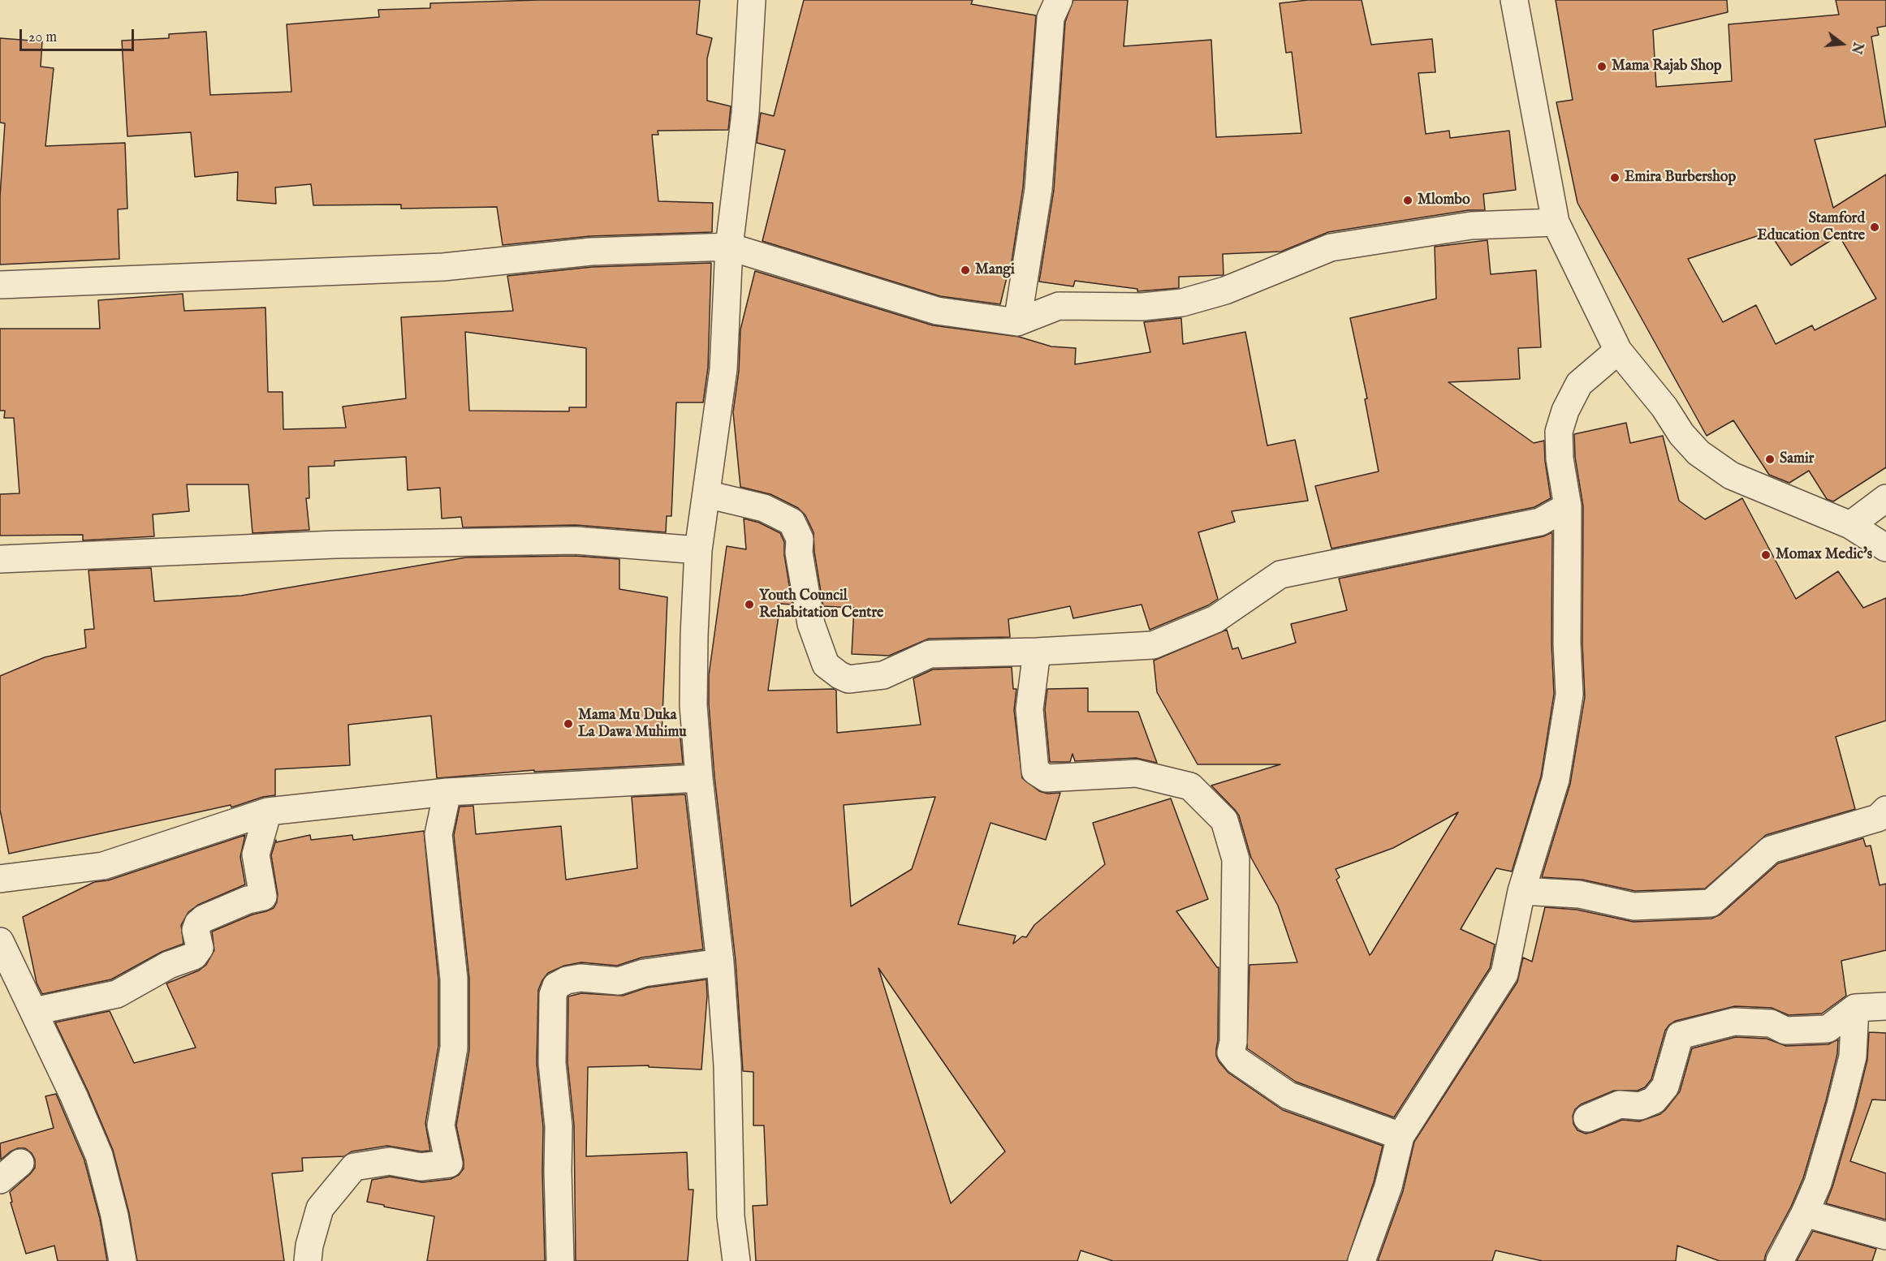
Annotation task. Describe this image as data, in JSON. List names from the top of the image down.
{
  "places": [
    "Mama Rajab Shop",
    "Emira Burbershop",
    "Mlombo",
    "Stamford Education Centre",
    "Mangi",
    "Samir",
    "Momax Medic's",
    "Youth Council Rehabitation Centre",
    "Mama Mu Duka La Dawa Muhimu"
  ],
  "scale_bar": "20 m",
  "north": "right"
}
